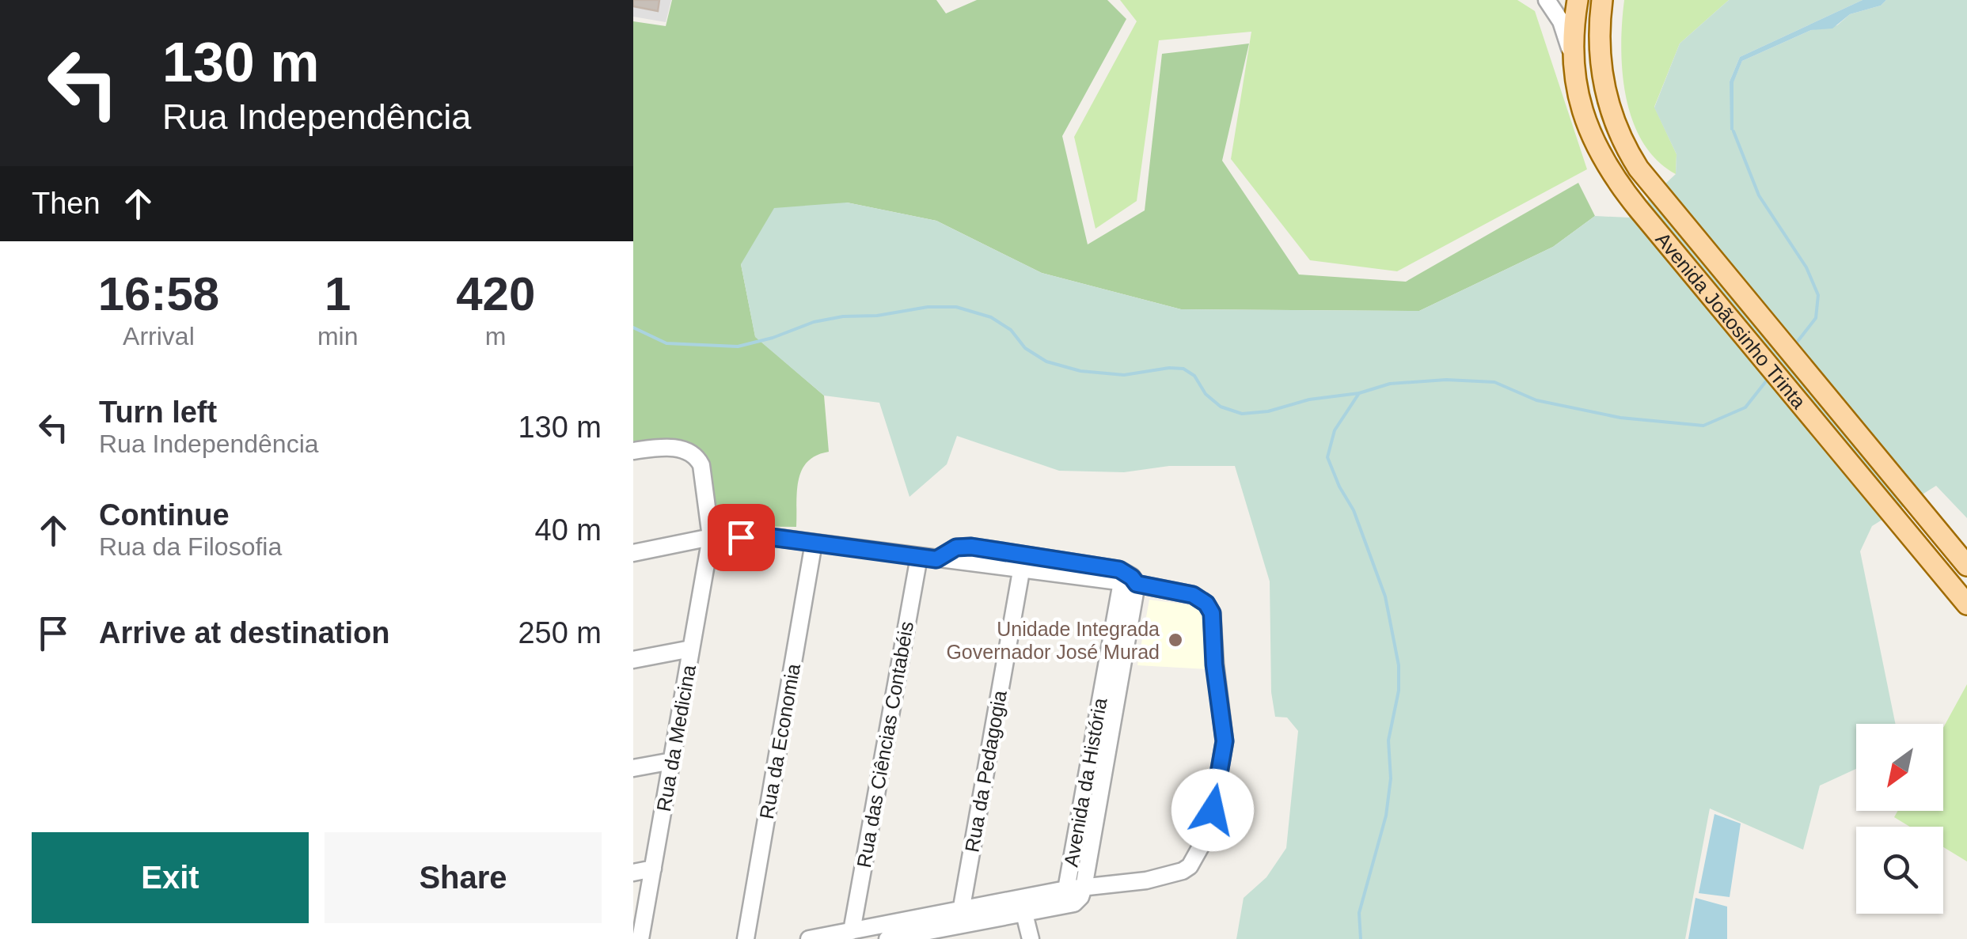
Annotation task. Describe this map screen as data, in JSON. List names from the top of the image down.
{
  "streets": {
    "main road": ["Avenida Joãosinho Trinta"],
    "street": [
      "Rua da Medicina",
      "Rua da Economia",
      "Rua das Ciências Contabéis",
      "Rua da Pedagogia",
      "Avenida da História"
    ]
  },
  "crossings": [
    ["Rua das Ciências Contabéis", "Avenida da História"],
    ["Rua da Pedagogia", "Avenida da História"]
  ],
  "places": ["Unidade Integrada Governador José Murad"],
  "north": "bottom left",
  "page": {
    "turn": ["130 m", "Rua Independência"],
    "then": "Then",
    "eta": [
      "16:58",
      "Arrival",
      "1",
      "min",
      "420",
      "m"
    ],
    "list": [
      {
        "name": "Turn left",
        "note": "Rua Independência",
        "value": "130 m"
      },
      {
        "name": "Continue",
        "note": "Rua da Filosofia",
        "value": "40 m"
      },
      {
        "name": "Arrive at destination",
        "value": "250 m"
      }
    ],
    "buttons": ["Exit", "Share"]
  }
}
